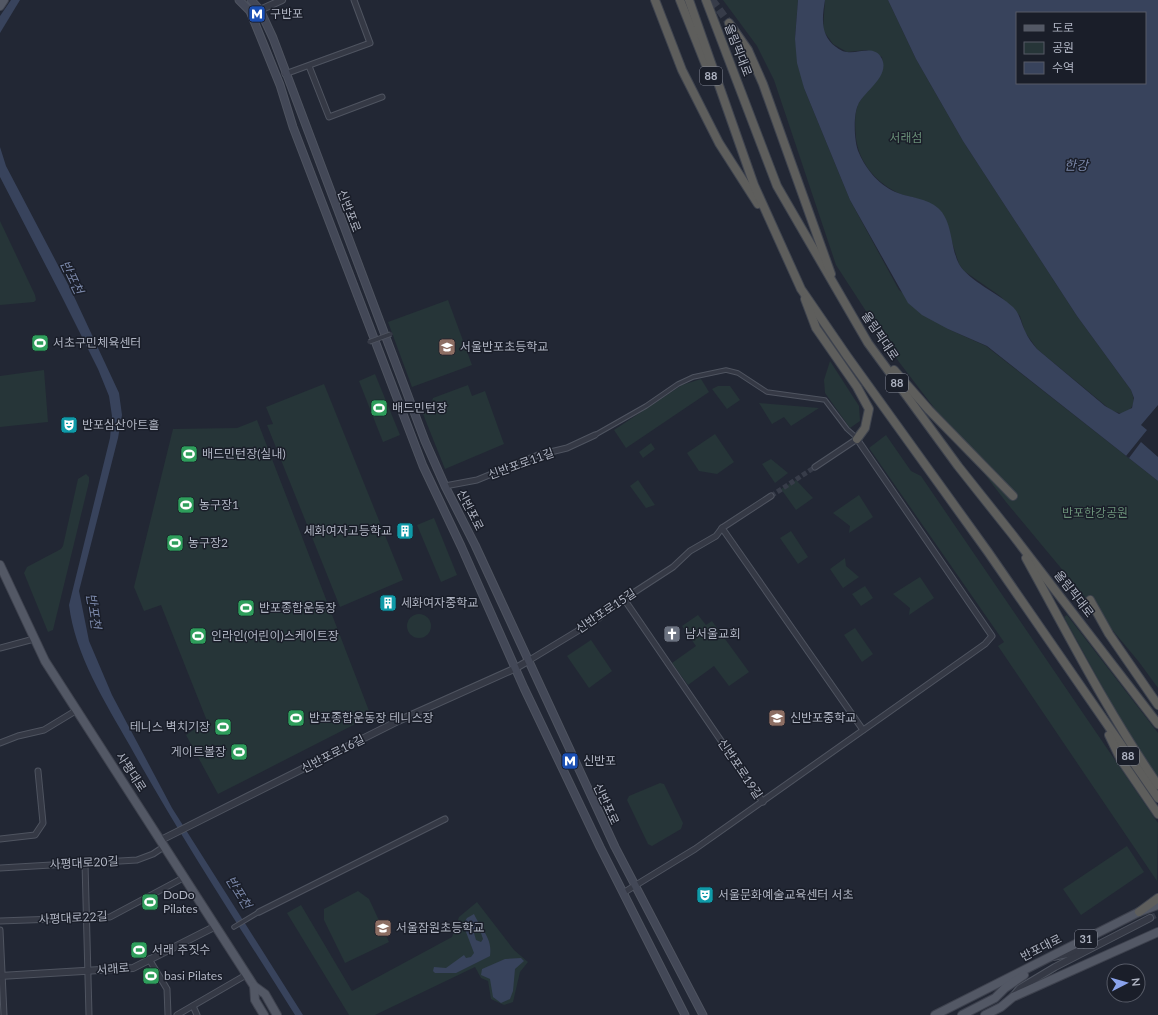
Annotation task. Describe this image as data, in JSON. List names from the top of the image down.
{
  "streets": {
    "highway": ["올림픽대로", "88"],
    "main road": [
      "신반포로",
      "사평대로",
      "31",
      "반포대로"
    ],
    "street": [
      "신반포로11길",
      "신반포로15길",
      "신반포로16길",
      "신반포로19길",
      "사평대로20길",
      "사평대로22길",
      "서래로"
    ]
  },
  "crossings": [
    ["신반포로", "신반포로11길"],
    ["신반포로", "신반포로15길"],
    ["신반포로", "신반포로16길"],
    ["신반포로", "신반포로19길"],
    ["신반포로15길", "신반포로16길"],
    ["신반포로15길", "신반포로19길"],
    ["신반포로16길", "사평대로"],
    ["신반포로16길", "사평대로20길"],
    ["사평대로", "사평대로20길"],
    ["사평대로", "사평대로22길"],
    ["사평대로", "서래로"],
    ["31", "반포대로"]
  ],
  "water": ["한강", "반포천"],
  "parks": ["서래섬", "반포한강공원"],
  "places": {
    "metro station": ["구반포", "신반포"],
    "sports": [
      "서초구민체육센터",
      "배드민턴장",
      "배드민턴장(실내)",
      "농구장1",
      "농구장2",
      "반포종합운동장",
      "인라인(어린이)스케이트장",
      "반포종합운동장 테니스장",
      "테니스 벽치기장",
      "게이트볼장",
      "DoDo Pilates",
      "서래 주짓수",
      "basi Pilates"
    ],
    "school or university": ["서울반포초등학교", "신반포중학교", "서울잠원초등학교"],
    "theatre": ["반포심산아트홀", "서울문화예술교육센터 서초"],
    "building": ["세화여자고등학교", "세화여자중학교"],
    "church": ["남서울교회"]
  },
  "legend": ["도로", "공원", "수역"],
  "north": "right"
}
